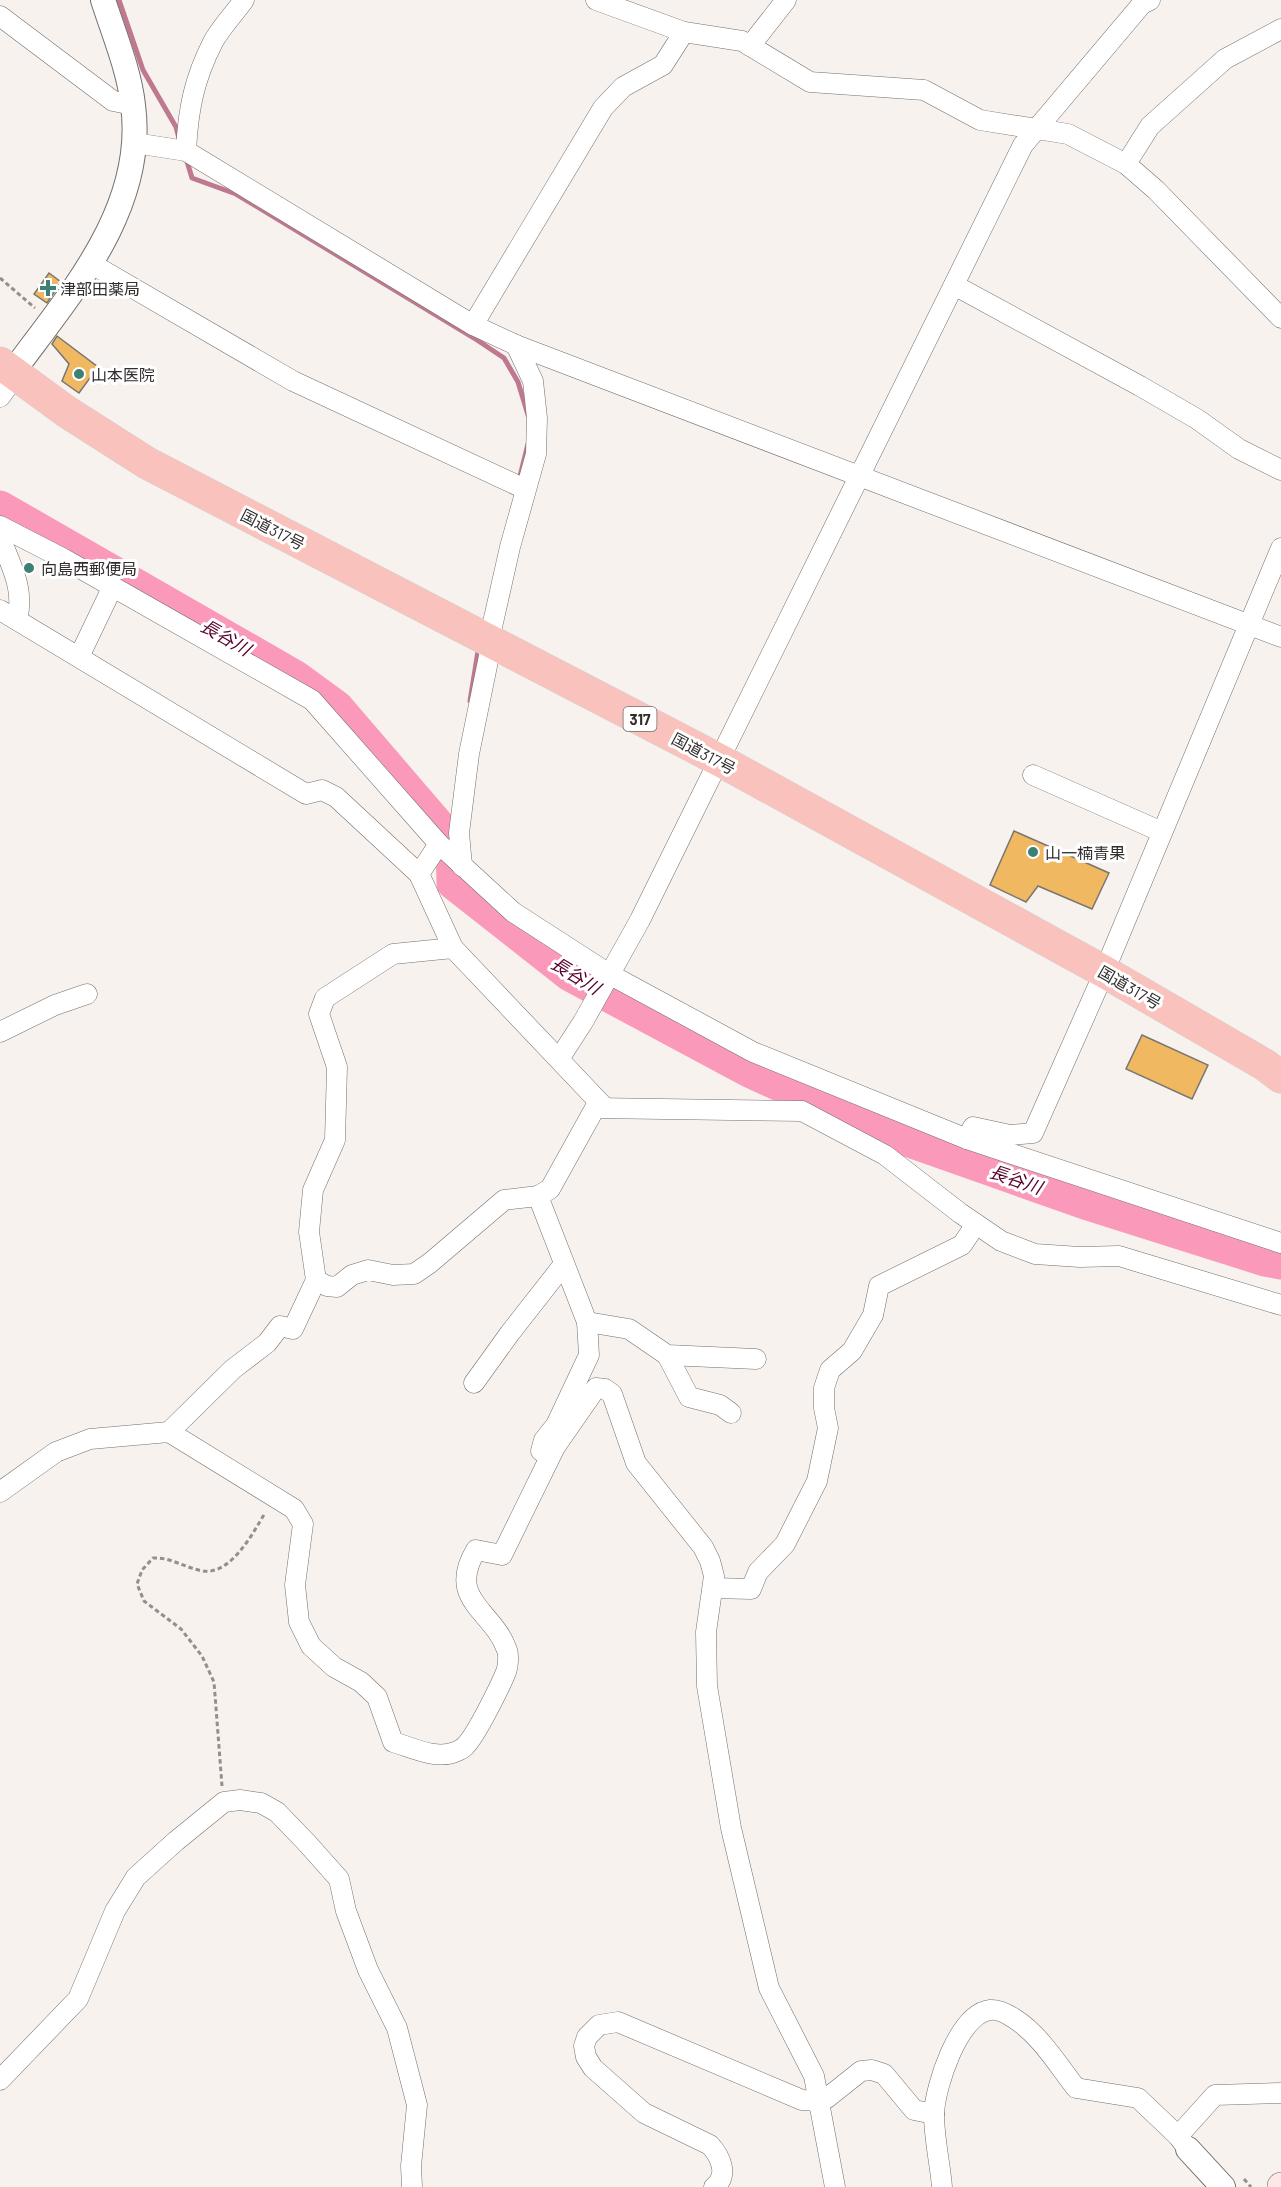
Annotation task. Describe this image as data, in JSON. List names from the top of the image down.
{
  "streets": {
    "highway": ["国道317号", "317"]
  },
  "water": ["長谷川"],
  "places": {
    "health": ["津部田薬局"],
    "other": ["山本医院", "向島西郵便局", "山一楠青果"]
  }
}
